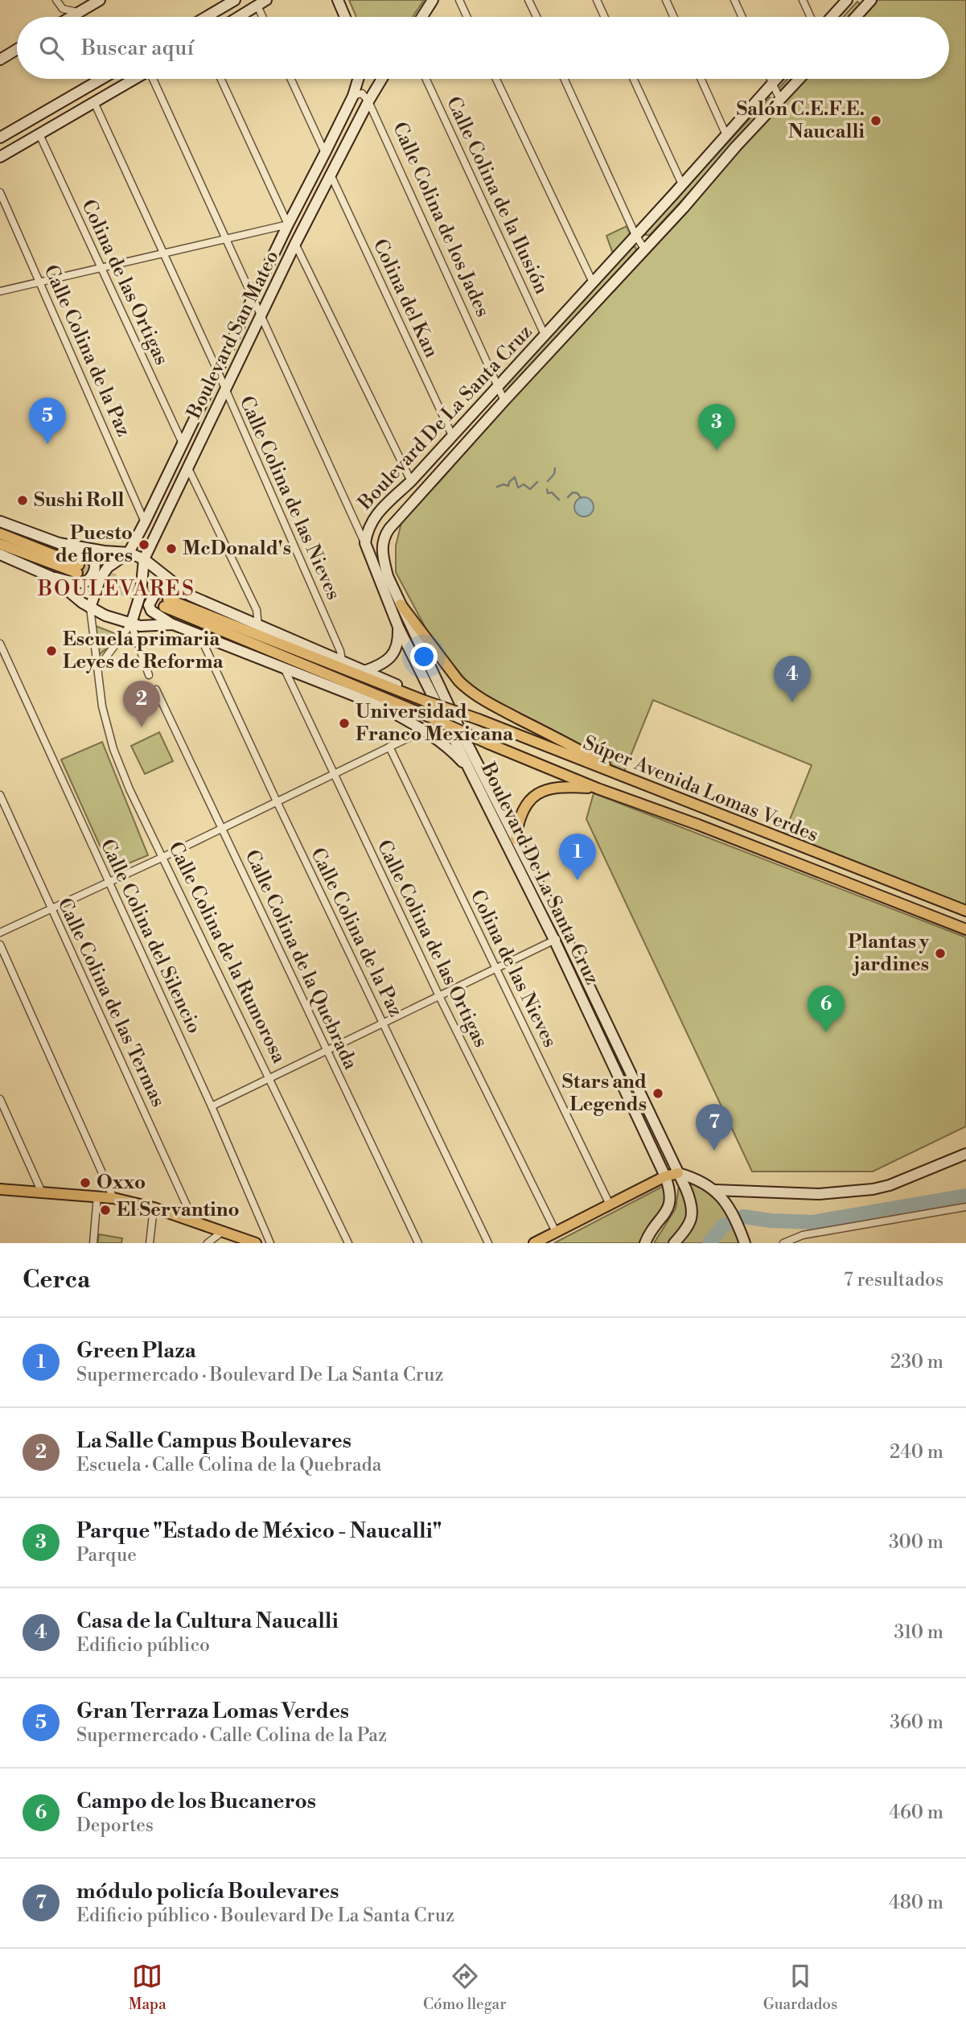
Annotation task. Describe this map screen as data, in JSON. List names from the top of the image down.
{
  "streets": {
    "main road": ["Boulevard San Mateo", "Boulevard De La Santa Cruz", "Súper Avenida Lomas Verdes"],
    "street": [
      "Calle Colina de la Ilusión",
      "Calle Colina de los Jades",
      "Colina de las Ortigas",
      "Colina del Kan",
      "Calle Colina de la Paz",
      "Calle Colina de las Nieves",
      "Calle Colina del Silencio",
      "Calle Colina de las Ortigas",
      "Calle Colina de la Rumorosa",
      "Calle Colina de la Quebrada",
      "Colina de las Nieves",
      "Calle Colina de las Termas"
    ]
  },
  "crossings": [
    ["Calle Colina de la Ilusión", "Boulevard De La Santa Cruz"],
    ["Calle Colina de los Jades", "Boulevard San Mateo"],
    ["Calle Colina de los Jades", "Boulevard De La Santa Cruz"],
    ["Colina de las Ortigas", "Boulevard San Mateo"],
    ["Colina del Kan", "Boulevard San Mateo"],
    ["Colina del Kan", "Boulevard De La Santa Cruz"],
    ["Boulevard San Mateo", "Calle Colina de la Paz"],
    ["Boulevard San Mateo", "Calle Colina de las Nieves"],
    ["Boulevard San Mateo", "Súper Avenida Lomas Verdes"],
    ["Boulevard San Mateo", "Calle Colina de la Rumorosa"],
    ["Calle Colina de la Paz", "Súper Avenida Lomas Verdes"],
    ["Calle Colina de las Nieves", "Súper Avenida Lomas Verdes"],
    ["Súper Avenida Lomas Verdes", "Calle Colina de las Ortigas"],
    ["Súper Avenida Lomas Verdes", "Calle Colina de la Rumorosa"]
  ],
  "districts": ["BOULEVARES"],
  "places": [
    "Salón C.E.F.E. Naucalli",
    "Sushi Roll",
    "Puesto de flores",
    "McDonald's",
    "Escuela primaria Leyes de Reforma",
    "Universidad Franco Mexicana",
    "Plantas y jardines",
    "Stars and Legends",
    "Oxxo",
    "El Servantino"
  ],
  "page": {
    "search": "Buscar aquí",
    "pins": [
      "5",
      "3",
      "4",
      "2",
      "1",
      "6",
      "7"
    ],
    "heading": ["Cerca", "7 resultados"],
    "list": [
      {
        "mark": "1",
        "name": "Green Plaza",
        "note": "Supermercado · Boulevard De La Santa Cruz",
        "value": "230 m"
      },
      {
        "mark": "2",
        "name": "La Salle Campus Boulevares",
        "note": "Escuela · Calle Colina de la Quebrada",
        "value": "240 m"
      },
      {
        "mark": "3",
        "name": "Parque \"Estado de México - Naucalli\"",
        "note": "Parque",
        "value": "300 m"
      },
      {
        "mark": "4",
        "name": "Casa de la Cultura Naucalli",
        "note": "Edificio público",
        "value": "310 m"
      },
      {
        "mark": "5",
        "name": "Gran Terraza Lomas Verdes",
        "note": "Supermercado · Calle Colina de la Paz",
        "value": "360 m"
      },
      {
        "mark": "6",
        "name": "Campo de los Bucaneros",
        "note": "Deportes",
        "value": "460 m"
      },
      {
        "mark": "7",
        "name": "módulo policía Boulevares",
        "note": "Edificio público · Boulevard De La Santa Cruz",
        "value": "480 m"
      }
    ],
    "nav": ["Mapa", "Cómo llegar", "Guardados"]
  }
}
